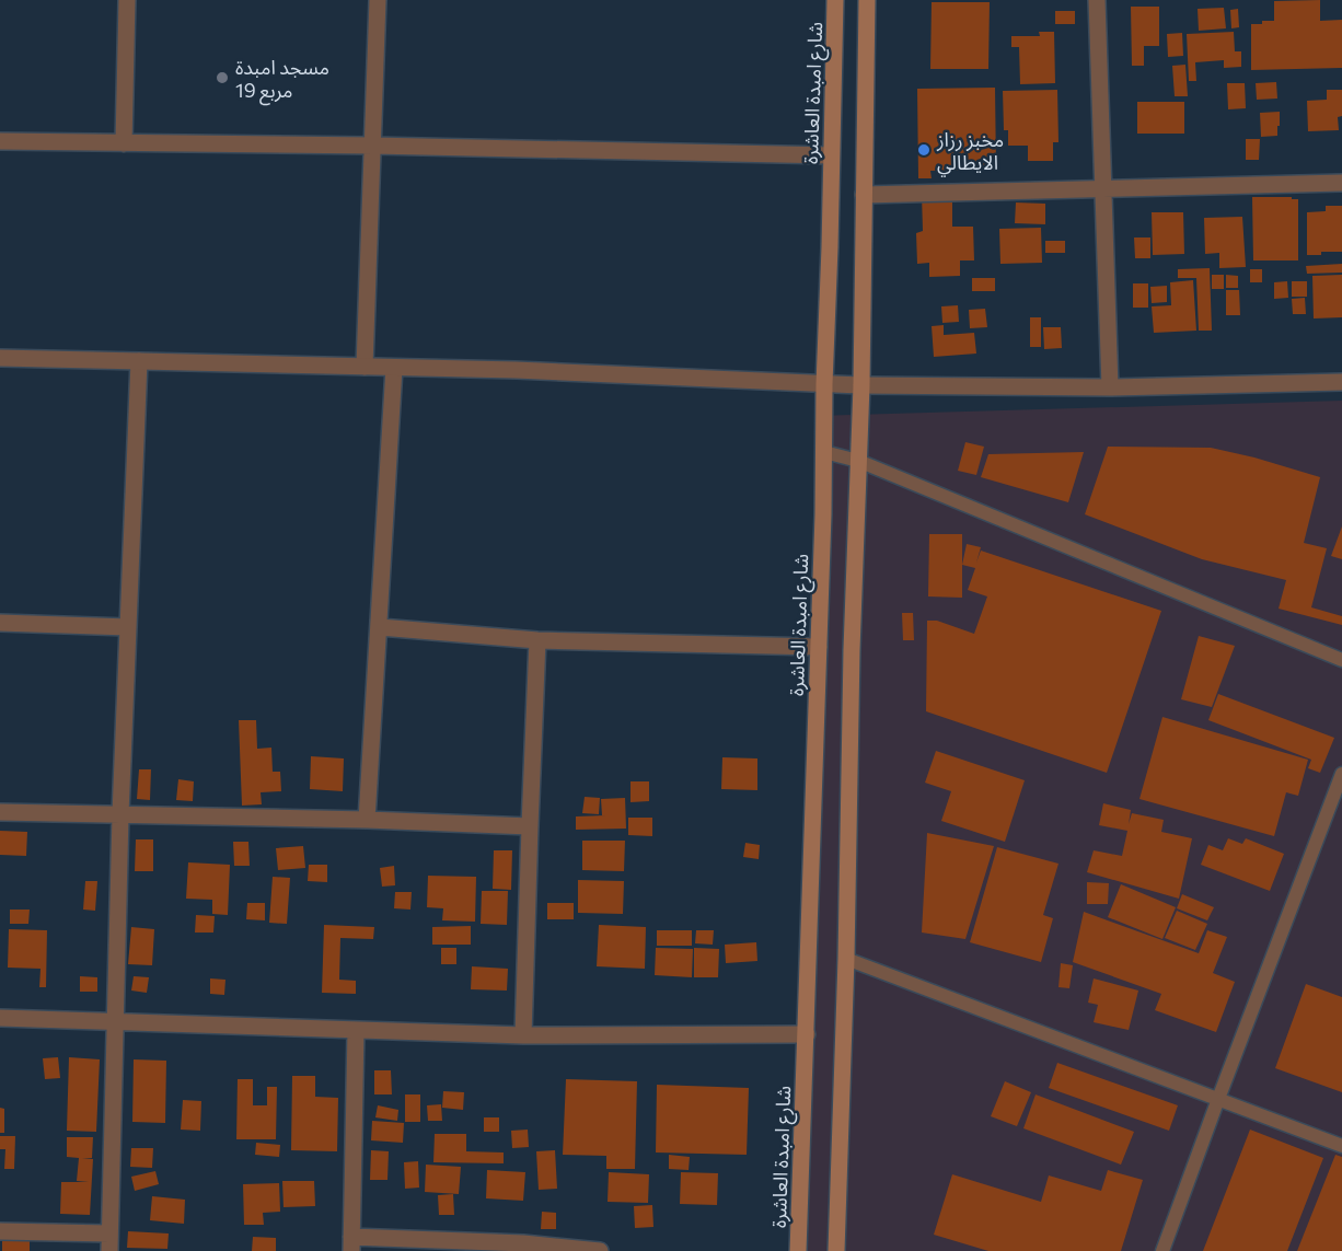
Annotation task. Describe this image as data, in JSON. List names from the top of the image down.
{
  "streets": {
    "main road": ["شارع امبدة العاشرة"]
  },
  "places": ["مسجد امبدة مربع 19", "مخبز رزاز الايطالي"]
}
